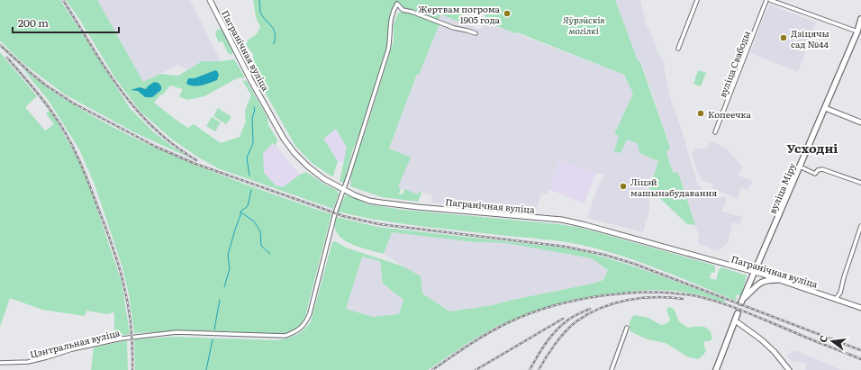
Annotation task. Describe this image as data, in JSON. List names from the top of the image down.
{
  "streets": {
    "main road": ["вуліца Міру"],
    "street": ["Пагранічная вуліца", "вуліца Свабоды", "Цэнтральная вуліца"]
  },
  "crossings": [
    ["Пагранічная вуліца", "вуліца Міру"],
    ["Пагранічная вуліца", "Цэнтральная вуліца"]
  ],
  "districts": ["Усходні"],
  "parks": ["Яўрэйскія могілкі"],
  "places": [
    "Жертвам погрома 1905 года",
    "Дзіцячы сад №44",
    "Копеечка",
    "Ліцэй машынабудавання"
  ],
  "scale_bar": "200 m",
  "north": "left"
}
